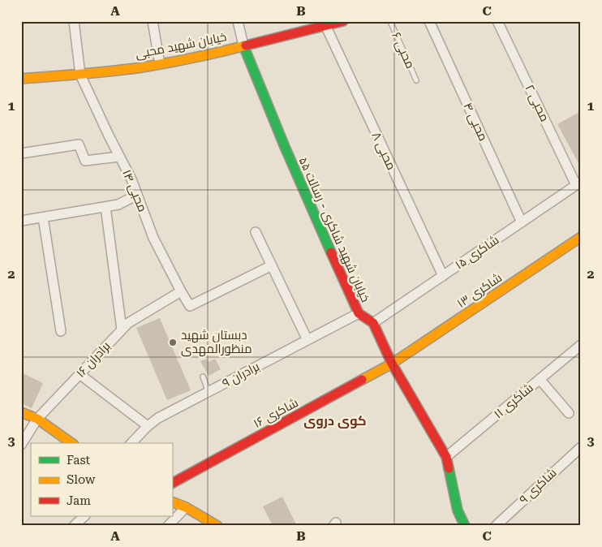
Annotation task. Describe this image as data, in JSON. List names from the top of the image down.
{
  "streets": {
    "street": [
      "خیابان شهید محبی",
      "محبی ۲",
      "محبی ۴",
      "محبی ۸",
      "محبی ۱۴",
      "خیابان شهید شاکری - رسالت ۵۵",
      "شاکری ۱۵",
      "شاکری ۱۳",
      "برادران ۱۶",
      "برادران ۹",
      "شاکری ۱۱",
      "شاکری ۱۶",
      "شاکری ۹"
    ],
    "lane": ["محبی ۶"]
  },
  "crossings": [
    ["خیابان شهید محبی", "محبی ۸"],
    ["خیابان شهید محبی", "محبی ۱۴"],
    ["خیابان شهید محبی", "خیابان شهید شاکری - رسالت ۵۵"],
    ["محبی ۲", "شاکری ۱۵"],
    ["محبی ۴", "شاکری ۱۵"],
    ["محبی ۸", "شاکری ۱۵"],
    ["محبی ۱۴", "برادران ۱۶"],
    ["خیابان شهید شاکری - رسالت ۵۵", "شاکری ۱۵"],
    ["خیابان شهید شاکری - رسالت ۵۵", "برادران ۹"],
    ["شاکری ۱۳", "شاکری ۱۶"]
  ],
  "districts": ["کوی دروی"],
  "places": ["دبستان شهید منظورالمهدی"],
  "legend": ["Fast", "Slow", "Jam"],
  "grid": {
    "columns": ["A", "B", "C"],
    "rows": ["1", "2", "3"]
  }
}
